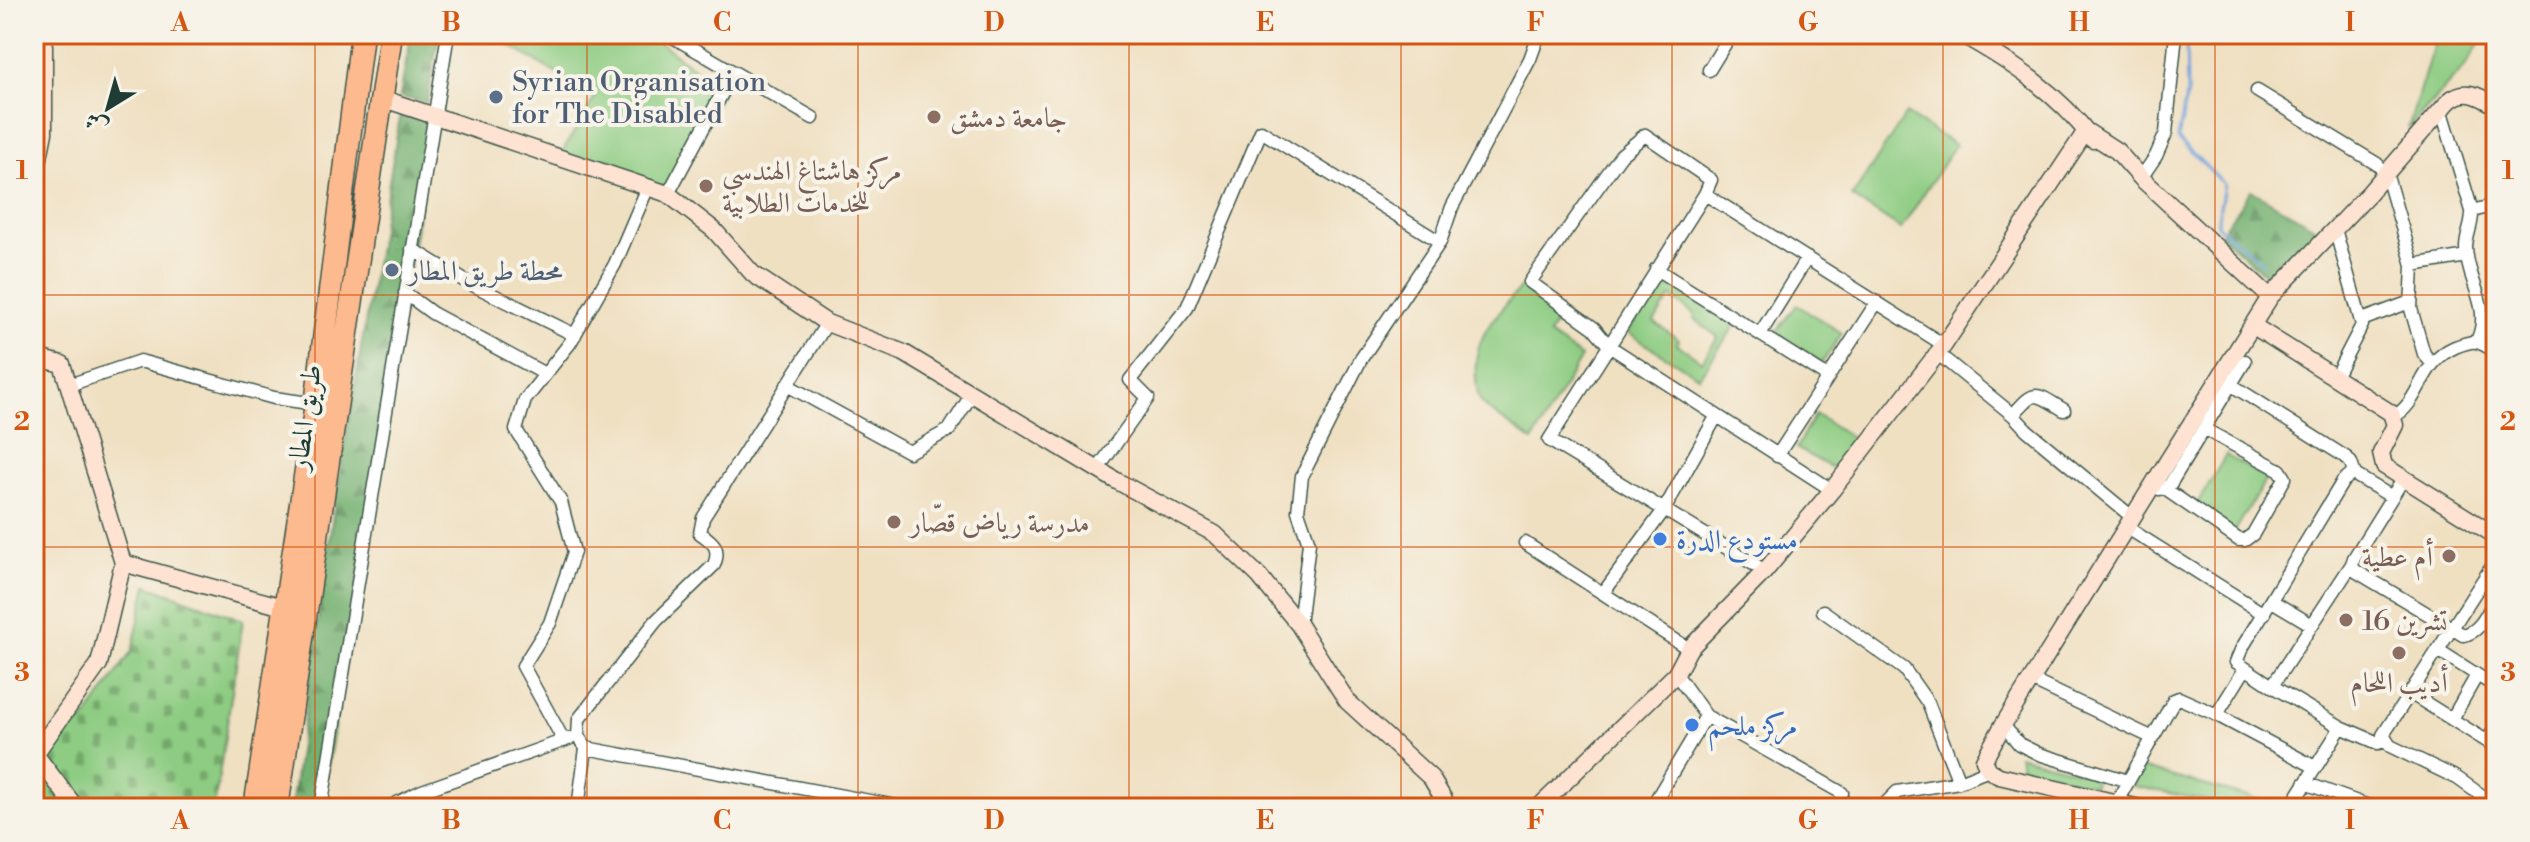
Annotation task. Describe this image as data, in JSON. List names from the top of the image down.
{
  "streets": {
    "highway": ["طريق المطار"]
  },
  "places": [
    "Syrian Organisation for The Disabled",
    "جامعة دمشق",
    "مركز هاشتاغ الهندسي للخدمات الطلابية",
    "محطة طريق المطار",
    "مدرسة رياض قصّار",
    "مستودع الدرة",
    "أم عطية",
    "16 تشرين",
    "أديب اللحام",
    "مركز ملحم"
  ],
  "north": "bottom left",
  "grid": {
    "columns": [
      "A",
      "B",
      "C",
      "D",
      "E",
      "F",
      "G",
      "H",
      "I"
    ],
    "rows": ["1", "2", "3"]
  }
}
